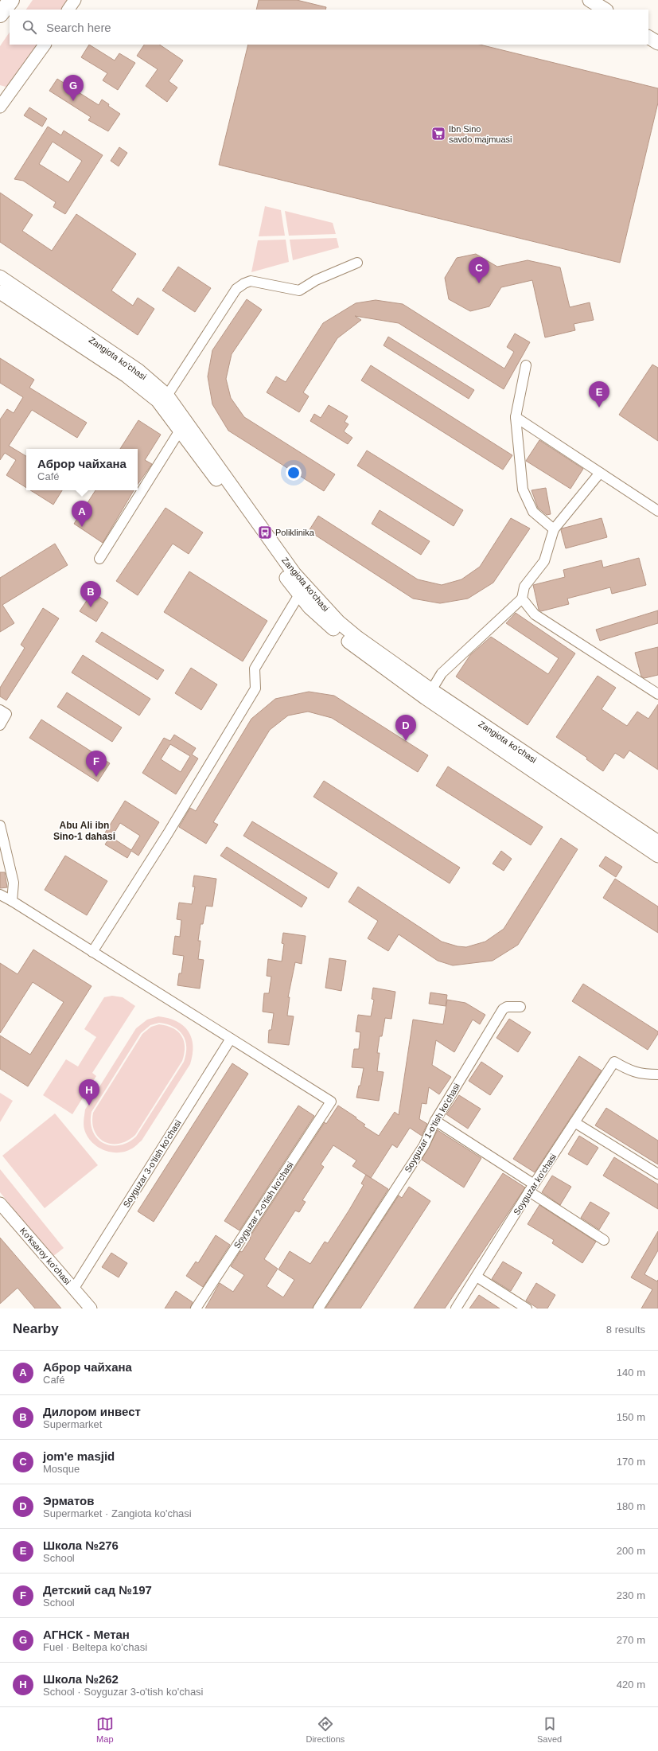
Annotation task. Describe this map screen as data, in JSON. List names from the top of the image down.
{
  "streets": {
    "main road": ["Zangiota ko'chasi"],
    "street": [
      "Soyguzar 1-o'tish ko'chasi",
      "Soyguzar 3-o'tish ko'chasi",
      "Soyguzar ko'chasi",
      "Soyguzar 2-o'tish ko'chasi",
      "Ko'ksaroy ko'chasi"
    ]
  },
  "crossings": [
    ["Soyguzar 3-o'tish ko'chasi", "Soyguzar 2-o'tish ko'chasi"],
    ["Soyguzar 3-o'tish ko'chasi", "Ko'ksaroy ko'chasi"]
  ],
  "districts": ["Abu Ali ibn Sino-1 dahasi"],
  "places": {
    "supermarket": ["Ibn Sino savdo majmuasi"],
    "bus stop": ["Poliklinika"]
  },
  "page": {
    "search": "Search here",
    "pins": [
      "G",
      "C",
      "E",
      "A",
      "B",
      "D",
      "F",
      "H"
    ],
    "popup": ["Аброр чайхана", "Café"],
    "heading": ["Nearby", "8 results"],
    "list": [
      {
        "mark": "A",
        "name": "Аброр чайхана",
        "note": "Café",
        "value": "140 m"
      },
      {
        "mark": "B",
        "name": "Дилором инвест",
        "note": "Supermarket",
        "value": "150 m"
      },
      {
        "mark": "C",
        "name": "jom'e masjid",
        "note": "Mosque",
        "value": "170 m"
      },
      {
        "mark": "D",
        "name": "Эрматов",
        "note": "Supermarket · Zangiota ko'chasi",
        "value": "180 m"
      },
      {
        "mark": "E",
        "name": "Школа №276",
        "note": "School",
        "value": "200 m"
      },
      {
        "mark": "F",
        "name": "Детский сад №197",
        "note": "School",
        "value": "230 m"
      },
      {
        "mark": "G",
        "name": "АГНСК - Метан",
        "note": "Fuel · Beltepa ko'chasi",
        "value": "270 m"
      },
      {
        "mark": "H",
        "name": "Школа №262",
        "note": "School · Soyguzar 3-o'tish ko'chasi",
        "value": "420 m"
      }
    ],
    "nav": ["Map", "Directions", "Saved"]
  }
}
